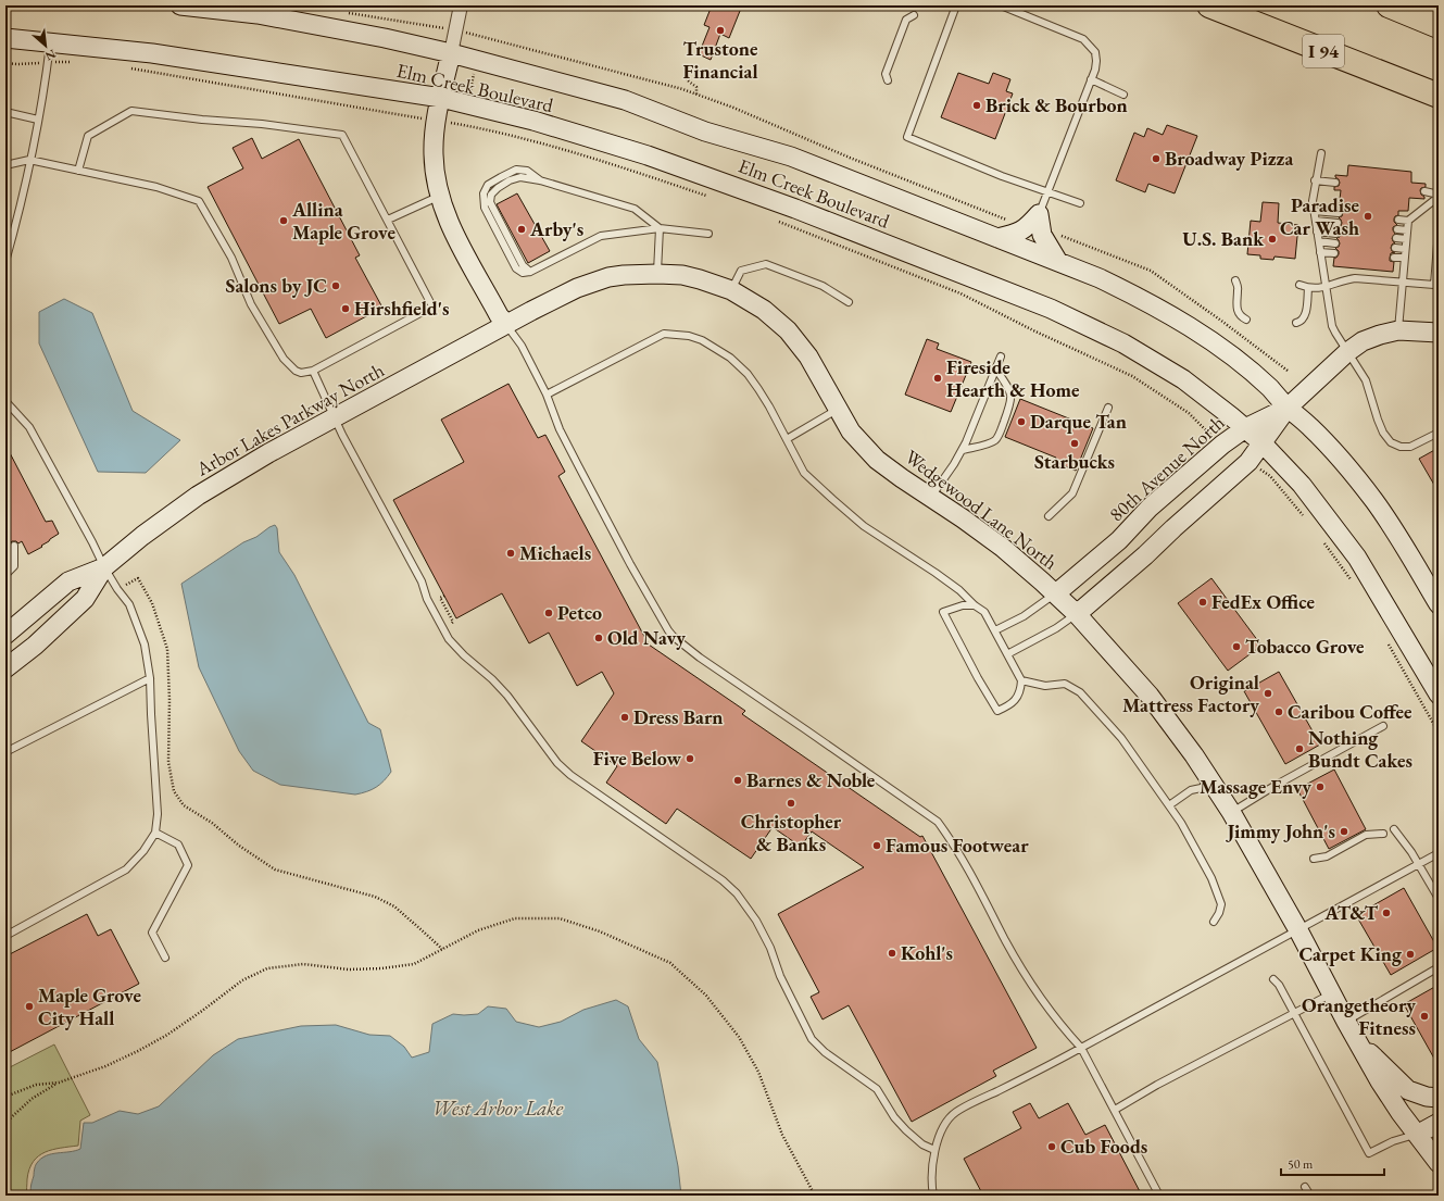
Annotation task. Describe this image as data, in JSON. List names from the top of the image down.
{
  "streets": {
    "highway": ["I 94"],
    "street": [
      "Elm Creek Boulevard",
      "Arbor Lakes Parkway North",
      "80th Avenue North",
      "Wedgewood Lane North"
    ]
  },
  "crossings": [
    ["Elm Creek Boulevard", "80th Avenue North"],
    ["Arbor Lakes Parkway North", "Wedgewood Lane North"],
    ["80th Avenue North", "Wedgewood Lane North"]
  ],
  "water": ["West Arbor Lake"],
  "places": [
    "Trustone Financial",
    "Brick & Bourbon",
    "Broadway Pizza",
    "Paradise Car Wash",
    "Allina Maple Grove",
    "Arby's",
    "U.S. Bank",
    "Salons by JC",
    "Hirshfield's",
    "Fireside Hearth & Home",
    "Darque Tan",
    "Starbucks",
    "Michaels",
    "FedEx Office",
    "Petco",
    "Old Navy",
    "Tobacco Grove",
    "Original Mattress Factory",
    "Caribou Coffee",
    "Dress Barn",
    "Nothing Bundt Cakes",
    "Five Below",
    "Barnes & Noble",
    "Massage Envy",
    "Christopher & Banks",
    "Jimmy John's",
    "Famous Footwear",
    "AT&T",
    "Kohl's",
    "Carpet King",
    "Maple Grove City Hall",
    "Orangetheory Fitness",
    "Cub Foods"
  ],
  "scale_bar": "50 m",
  "north": "bottom right"
}
